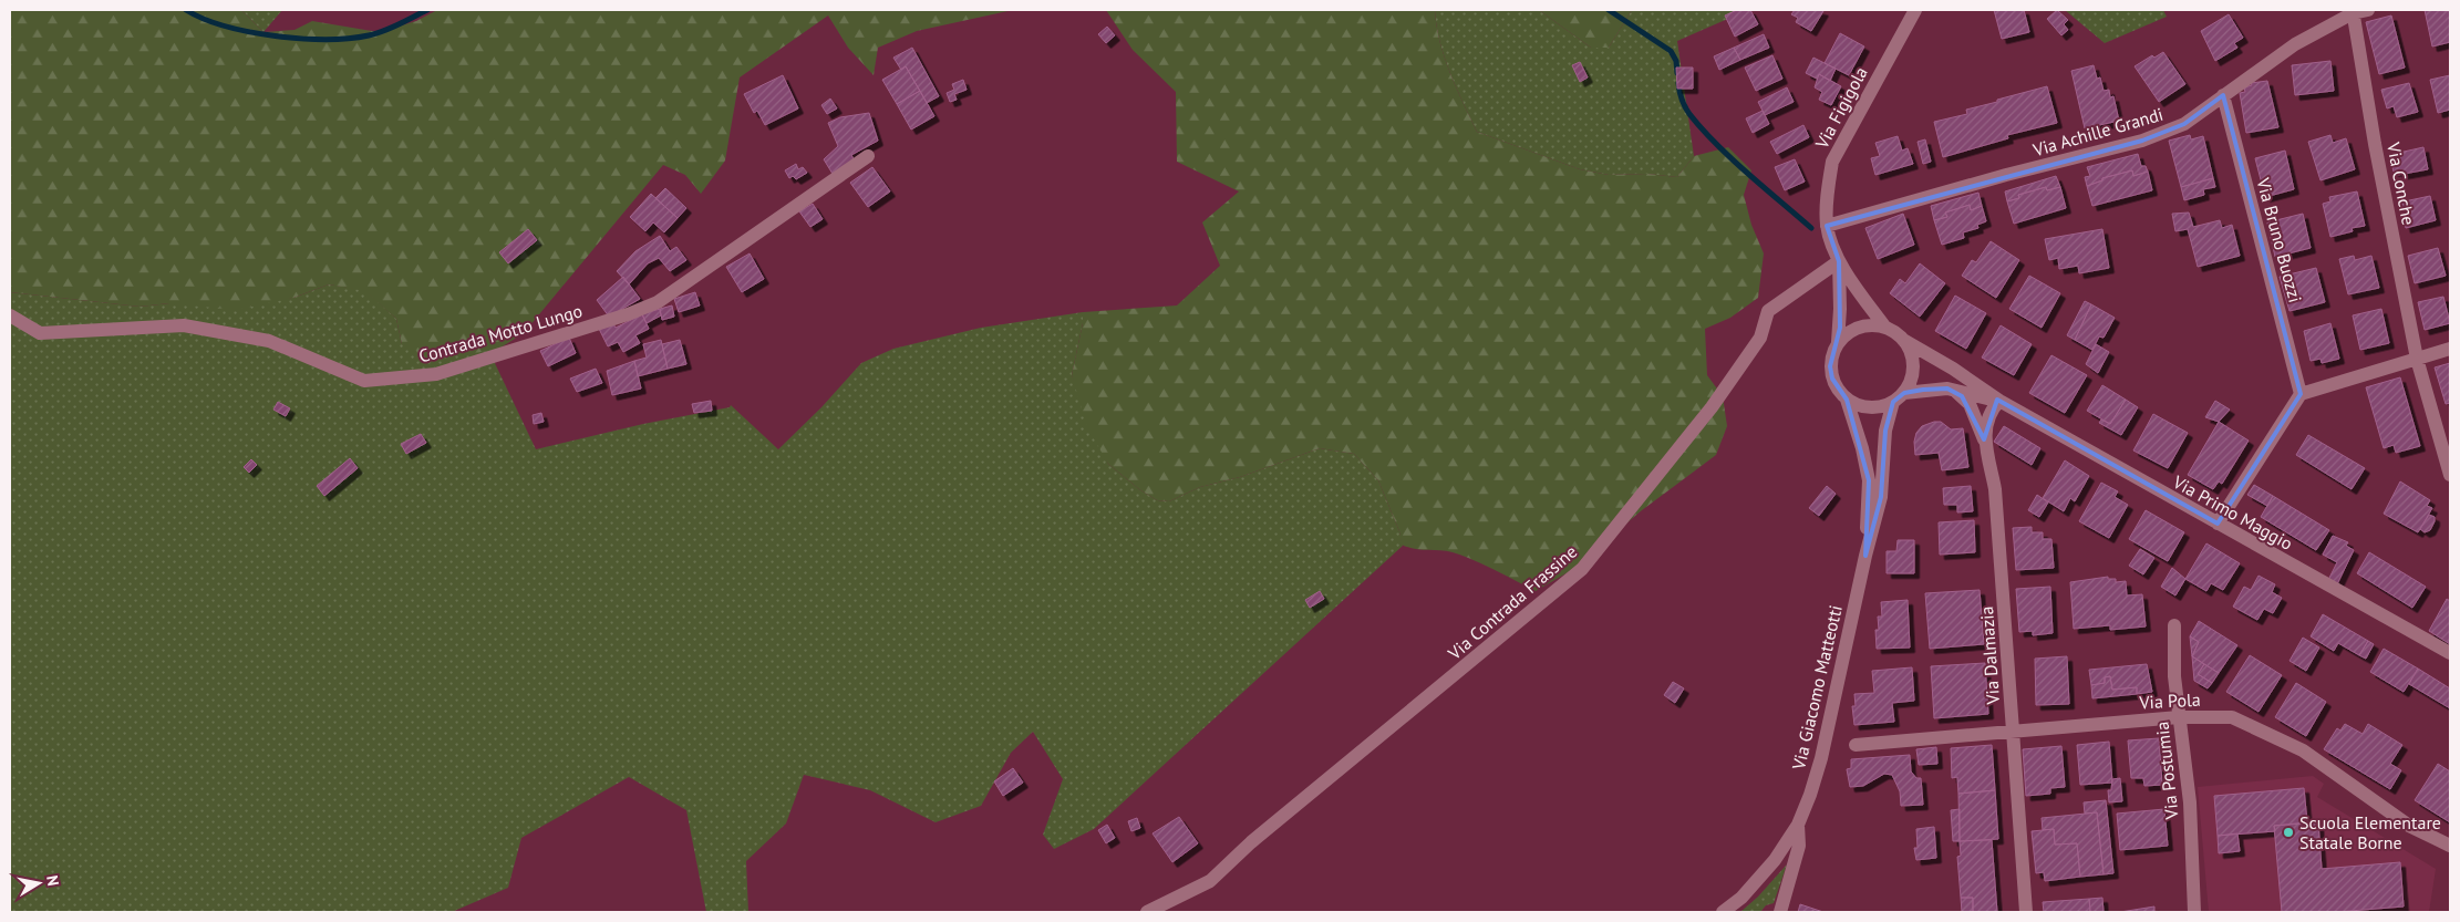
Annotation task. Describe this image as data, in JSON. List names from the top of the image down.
{
  "streets": {
    "street": [
      "Via Figigola",
      "Via Achille Grandi",
      "Via Conche",
      "Via Bruno Buozzi",
      "Contrada Motto Lungo",
      "Via Primo Maggio",
      "Via Contrada Frassine",
      "Via Dalmazia",
      "Via Giacomo Matteotti",
      "Via Pola",
      "Via Postumia"
    ]
  },
  "crossings": [
    ["Via Figigola", "Via Achille Grandi"],
    ["Via Figigola", "Via Contrada Frassine"],
    ["Via Achille Grandi", "Via Conche"],
    ["Via Achille Grandi", "Via Bruno Buozzi"],
    ["Via Primo Maggio", "Via Dalmazia"],
    ["Via Primo Maggio", "Via Giacomo Matteotti"],
    ["Via Dalmazia", "Via Pola"],
    ["Via Pola", "Via Postumia"]
  ],
  "places": ["Scuola Elementare Statale Borne"],
  "north": "right"
}
